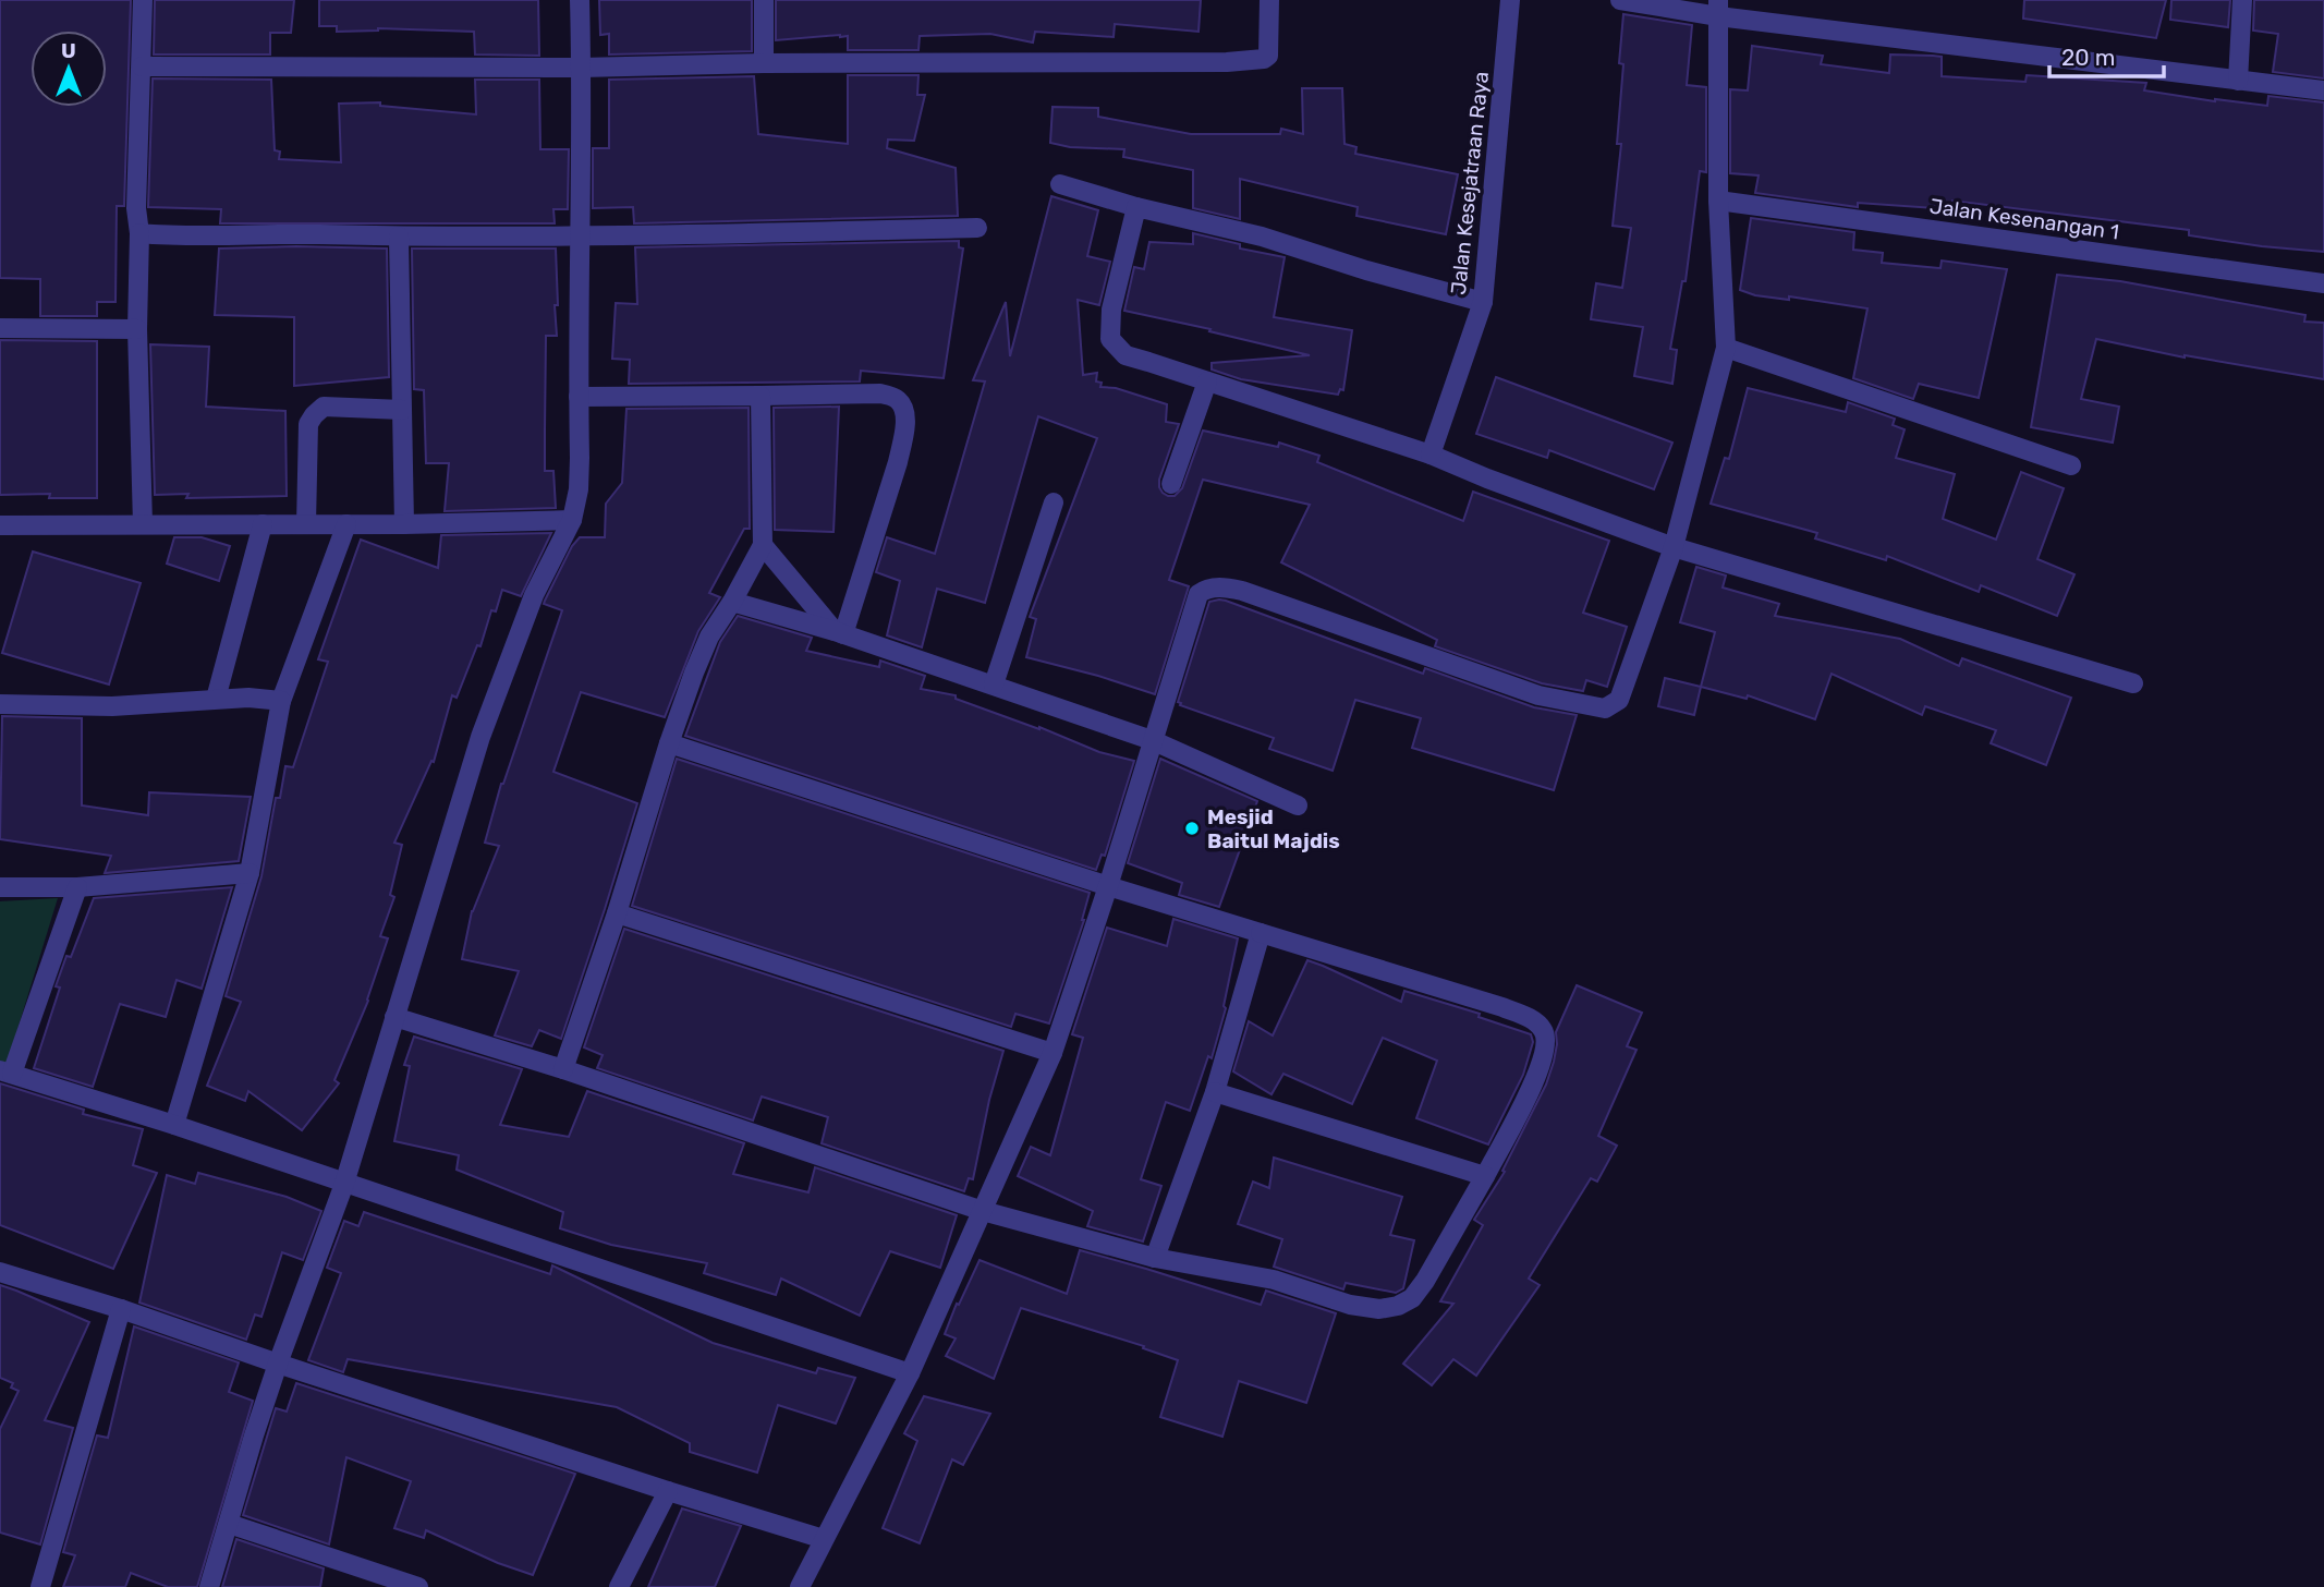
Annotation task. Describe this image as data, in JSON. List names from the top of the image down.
{
  "streets": {
    "street": ["Jalan Kesejatraan Raya", "Jalan Kesenangan 1"]
  },
  "places": ["Mesjid Baitul Majdis"],
  "scale_bar": "20 m",
  "north": "top"
}
